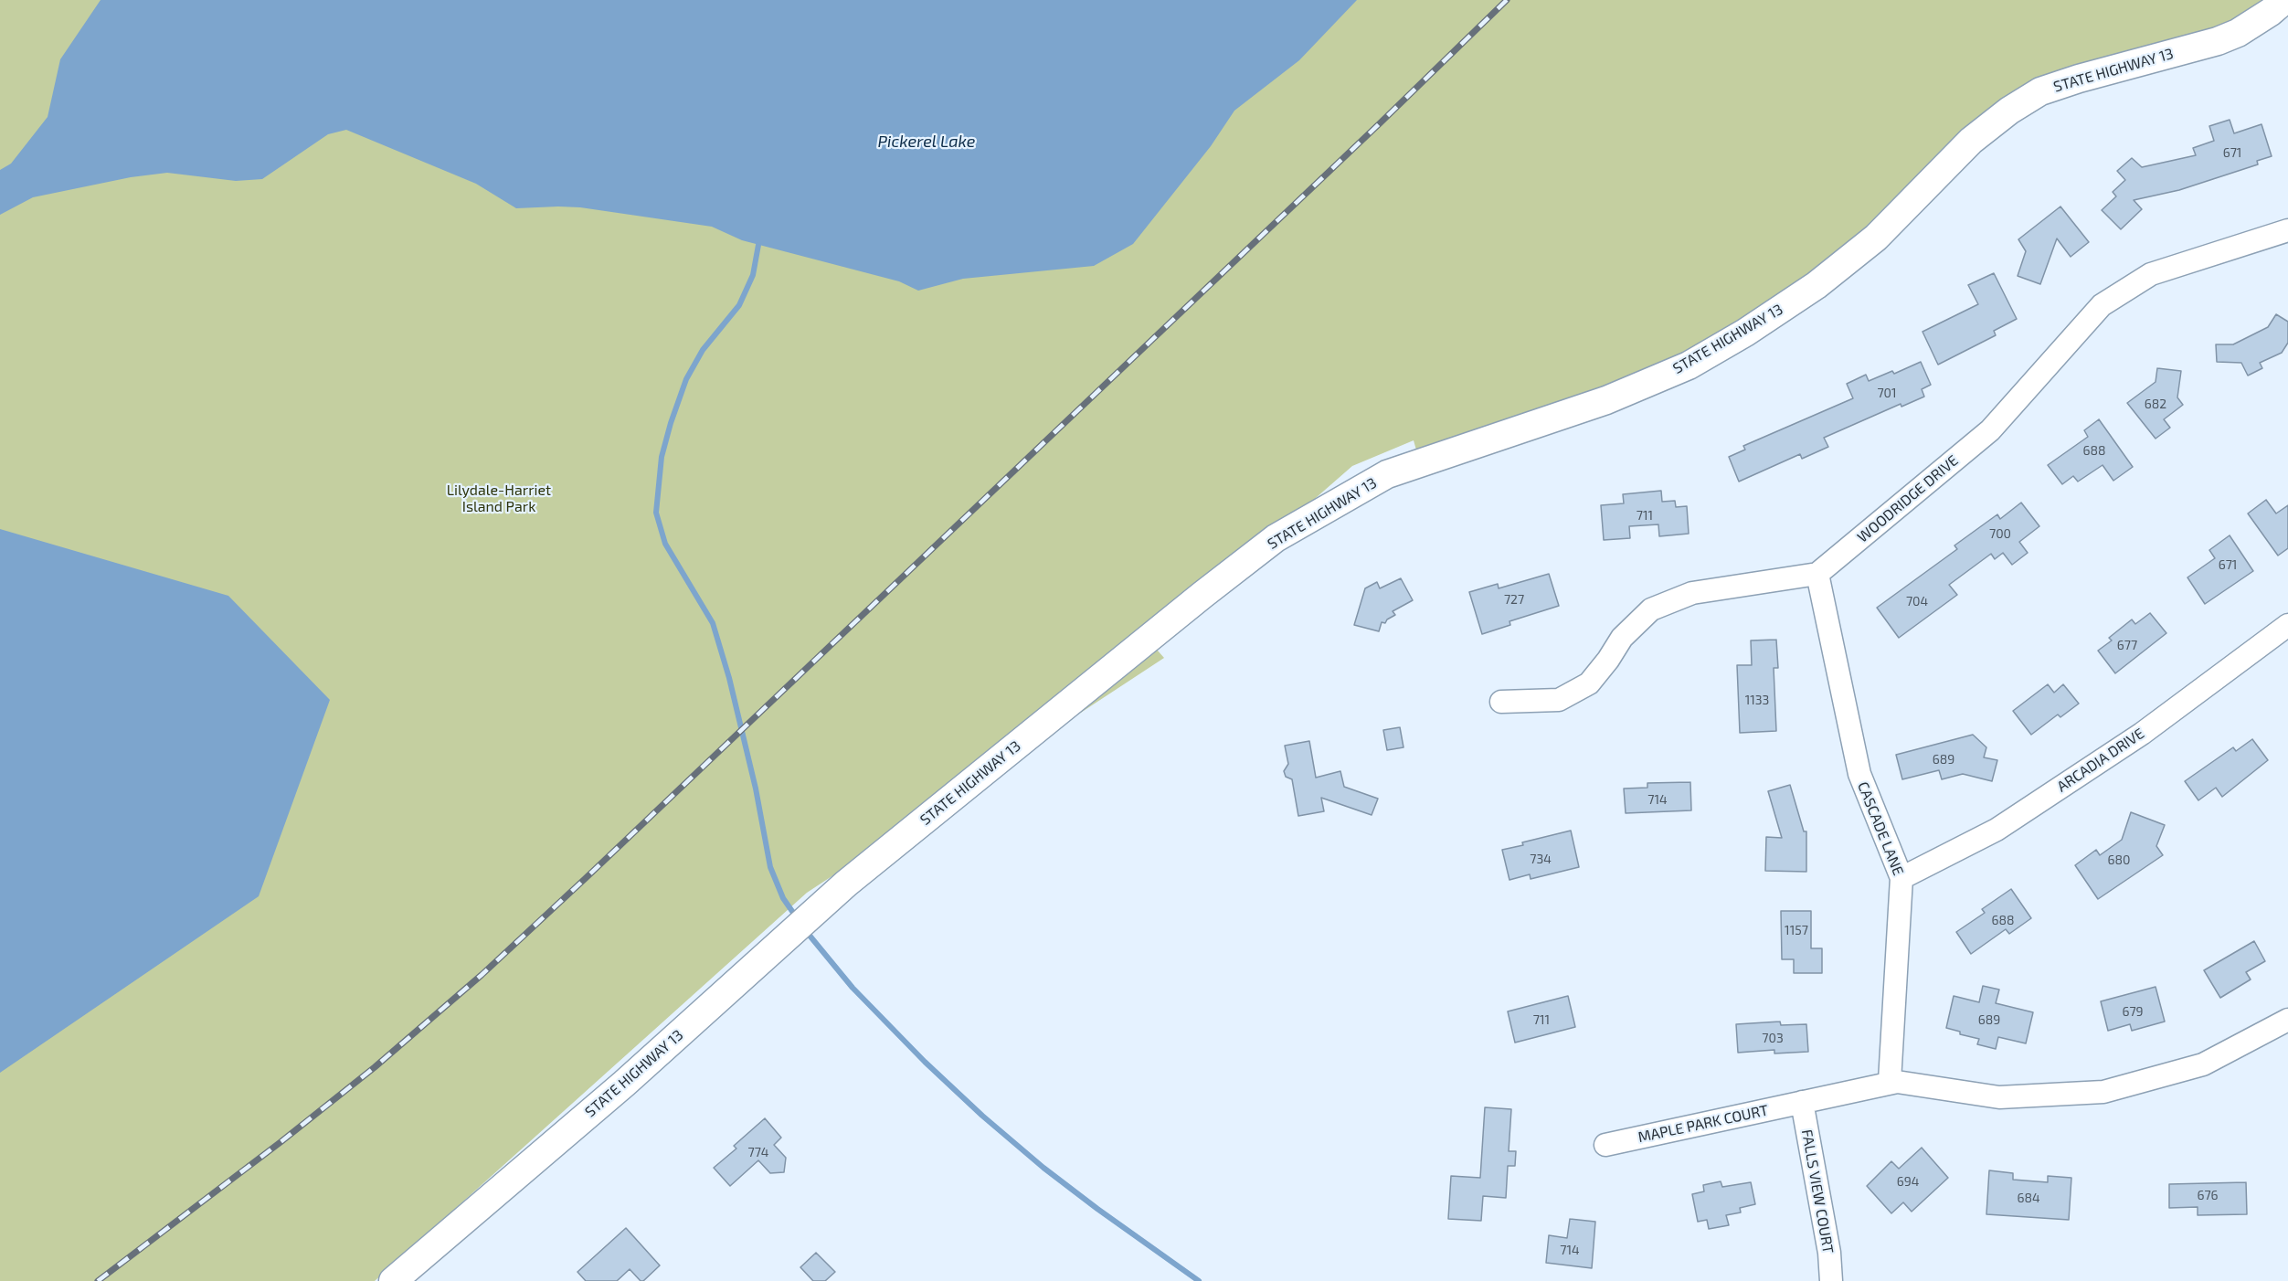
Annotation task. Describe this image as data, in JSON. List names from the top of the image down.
{
  "streets": {
    "street": [
      "STATE HIGHWAY 13",
      "WOODRIDGE DRIVE",
      "ARCADIA DRIVE",
      "CASCADE LANE",
      "MAPLE PARK COURT",
      "FALLS VIEW COURT"
    ]
  },
  "crossings": [
    ["WOODRIDGE DRIVE", "CASCADE LANE"],
    ["ARCADIA DRIVE", "CASCADE LANE"],
    ["CASCADE LANE", "MAPLE PARK COURT"],
    ["MAPLE PARK COURT", "FALLS VIEW COURT"]
  ],
  "water": ["Pickerel Lake"],
  "parks": ["Lilydale-Harriet Island Park"],
  "house_numbers": [
    "671",
    "701",
    "682",
    "688",
    "711",
    "700",
    "671",
    "727",
    "704",
    "677",
    "1133",
    "689",
    "714",
    "734",
    "680",
    "688",
    "1157",
    "679",
    "711",
    "689",
    "703",
    "774",
    "694",
    "676",
    "684",
    "714"
  ]
}
